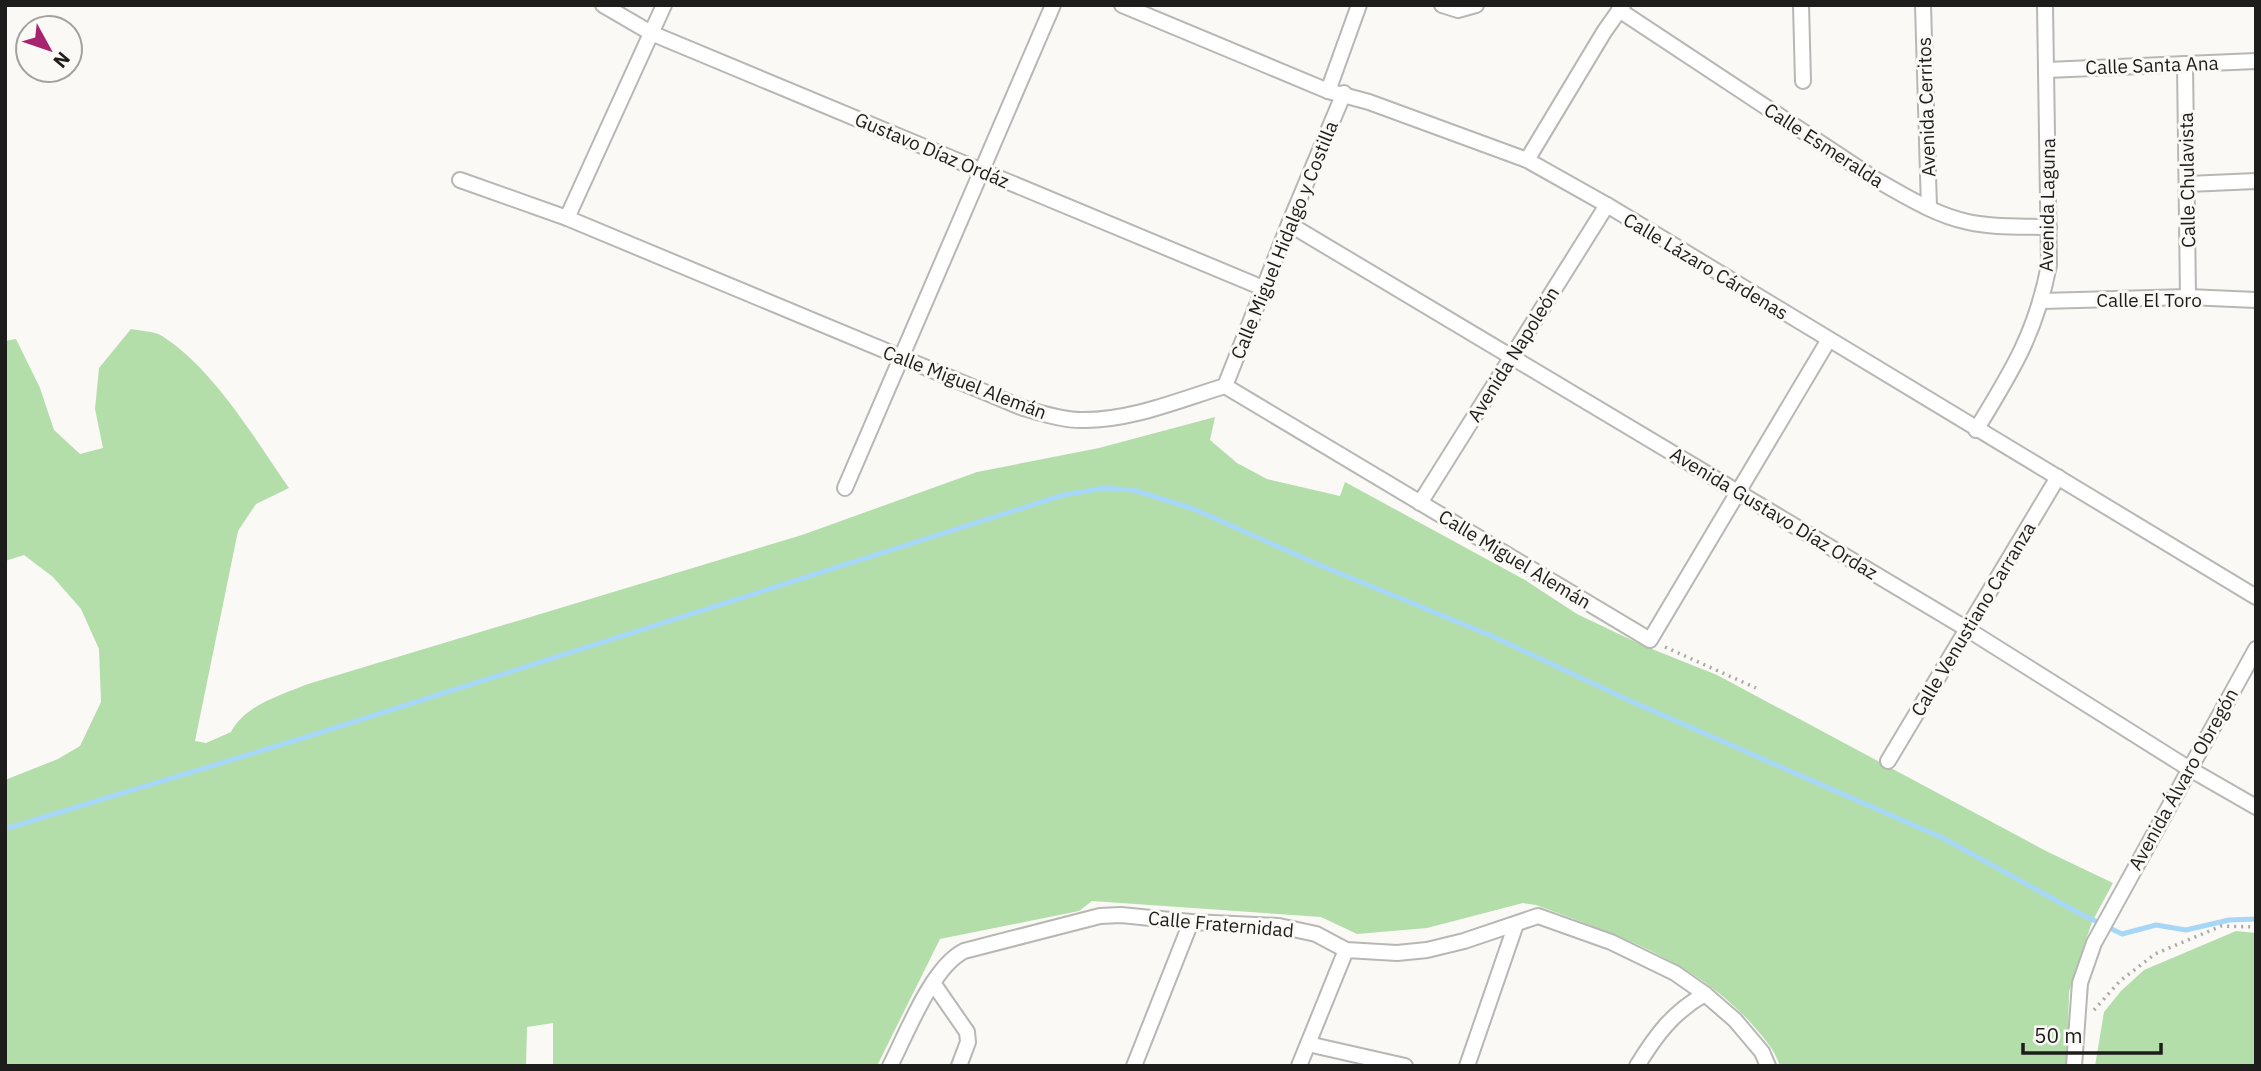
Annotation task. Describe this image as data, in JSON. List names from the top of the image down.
{
  "streets": {
    "street": [
      "Calle Santa Ana",
      "Avenida Cerritos",
      "Calle Esmeralda",
      "Gustavo Díaz Ordáz",
      "Calle Chulavista",
      "Avenida Laguna",
      "Calle Miguel Hidalgo y Costilla",
      "Calle Lázaro Cárdenas",
      "Calle El Toro",
      "Avenida Napoleón",
      "Calle Miguel Alemán",
      "Avenida Gustavo Díaz Ordaz",
      "Calle Venustiano Carranza",
      "Avenida Álvaro Obregón",
      "Calle Fraternidad"
    ]
  },
  "crossings": [
    ["Calle Santa Ana", "Calle Chulavista"],
    ["Calle Santa Ana", "Avenida Laguna"],
    ["Avenida Cerritos", "Calle Esmeralda"],
    ["Calle Esmeralda", "Avenida Laguna"],
    ["Gustavo Díaz Ordáz", "Calle Miguel Hidalgo y Costilla"],
    ["Calle Chulavista", "Calle El Toro"],
    ["Avenida Laguna", "Calle Lázaro Cárdenas"],
    ["Avenida Laguna", "Calle El Toro"],
    ["Calle Miguel Hidalgo y Costilla", "Calle Lázaro Cárdenas"],
    ["Calle Miguel Hidalgo y Costilla", "Calle Miguel Alemán"],
    ["Calle Miguel Hidalgo y Costilla", "Avenida Gustavo Díaz Ordaz"],
    ["Calle Lázaro Cárdenas", "Avenida Napoleón"],
    ["Calle Lázaro Cárdenas", "Calle Venustiano Carranza"],
    ["Avenida Napoleón", "Calle Miguel Alemán"],
    ["Avenida Napoleón", "Avenida Gustavo Díaz Ordaz"],
    ["Avenida Gustavo Díaz Ordaz", "Calle Venustiano Carranza"],
    ["Avenida Gustavo Díaz Ordaz", "Avenida Álvaro Obregón"]
  ],
  "scale_bar": "50 m",
  "north": "bottom right"
}
